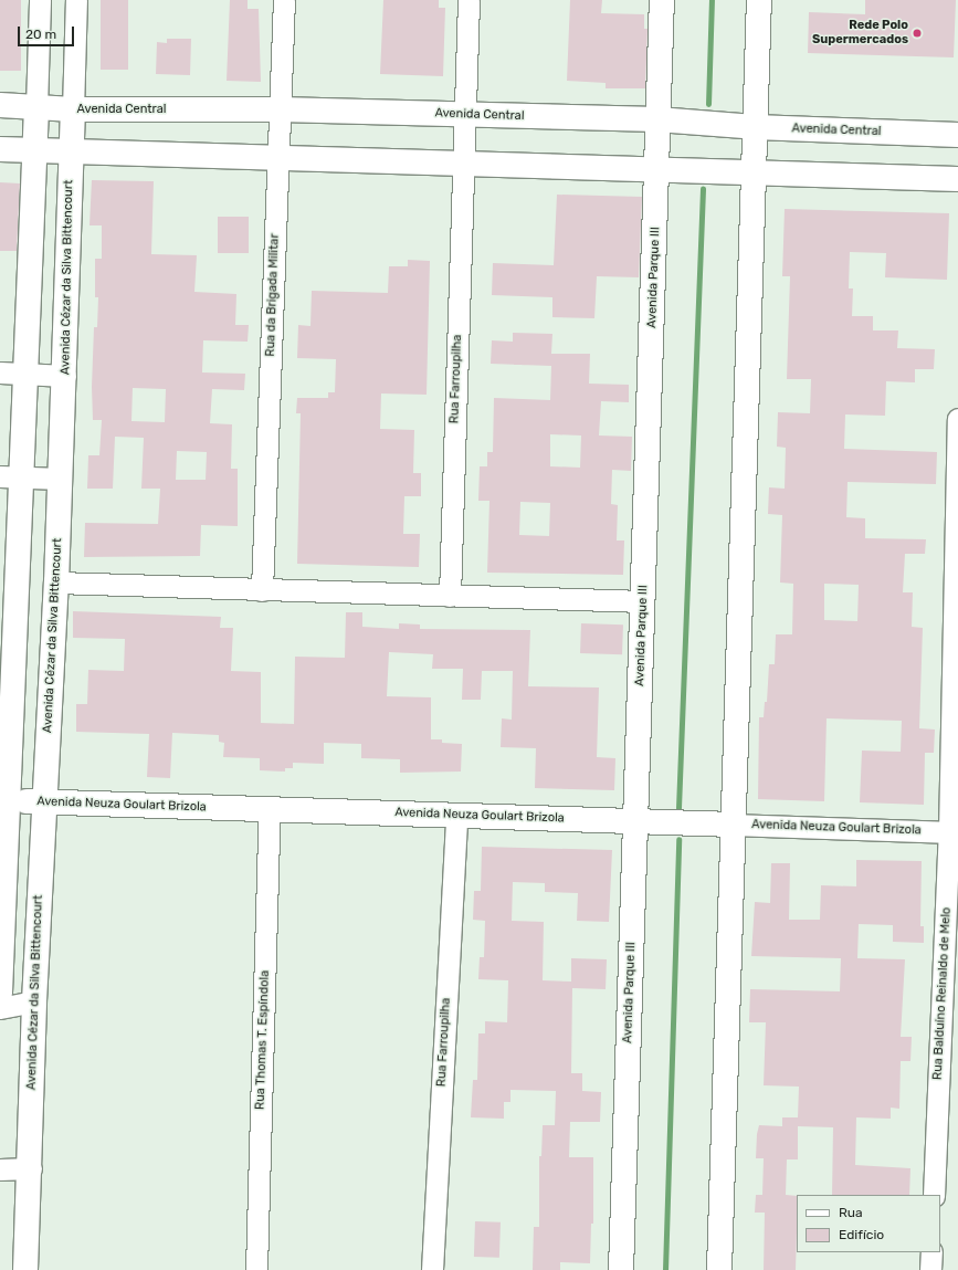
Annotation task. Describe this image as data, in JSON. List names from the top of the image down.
{
  "streets": {
    "street": [
      "Avenida Central",
      "Avenida Cézar da Silva Bittencourt",
      "Avenida Parque III",
      "Rua da Brigada Militar",
      "Rua Farroupilha",
      "Avenida Neuza Goulart Brizola",
      "Rua Balduíno Reinaldo de Melo",
      "Rua Thomas T. Espíndola"
    ]
  },
  "crossings": [
    ["Avenida Central", "Avenida Cézar da Silva Bittencourt"],
    ["Avenida Central", "Avenida Parque III"],
    ["Avenida Central", "Rua da Brigada Militar"],
    ["Avenida Central", "Rua Farroupilha"],
    ["Avenida Cézar da Silva Bittencourt", "Avenida Neuza Goulart Brizola"],
    ["Avenida Parque III", "Avenida Neuza Goulart Brizola"],
    ["Rua Farroupilha", "Avenida Neuza Goulart Brizola"],
    ["Avenida Neuza Goulart Brizola", "Rua Balduíno Reinaldo de Melo"],
    ["Avenida Neuza Goulart Brizola", "Rua Thomas T. Espíndola"]
  ],
  "places": ["Rede Polo Supermercados"],
  "legend": ["Rua", "Edifício"],
  "scale_bar": "20 m"
}
